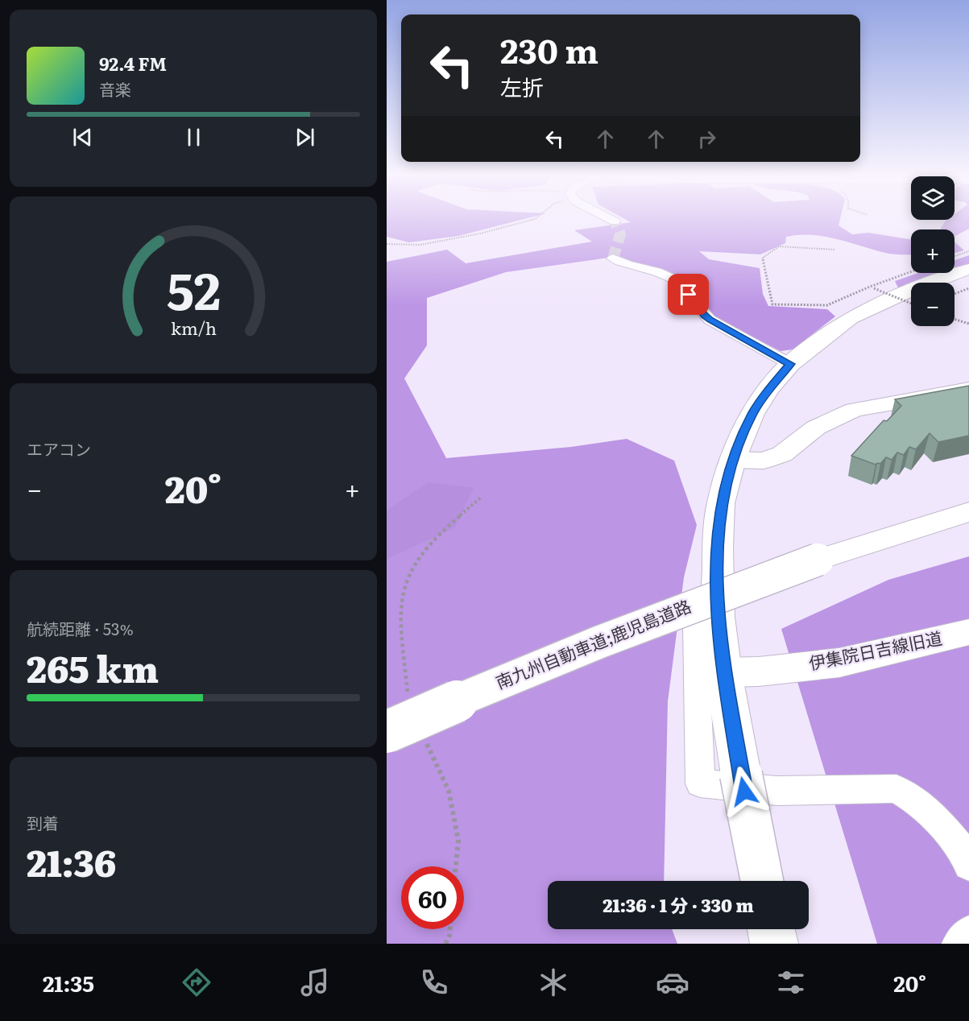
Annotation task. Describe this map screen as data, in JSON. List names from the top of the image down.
{
  "streets": {
    "main road": ["南九州自動車道;鹿児島道路", "伊集院日吉線旧道"]
  },
  "page": {
    "turn": ["230 m", "左折"],
    "song": ["92.4 FM", "音楽"],
    "map_buttons": ["+", "−"],
    "tile": [
      "エアコン",
      ["航続距離 · 53%", "265 km"],
      ["到着", "21:36"]
    ],
    "heat": ["−", "20°", "+"],
    "limit": "60",
    "trip": "21:36 · 1 分 · 330 m",
    "tabs": ["21:35", "20°"],
    "gauge": ["52", "km/h"]
  }
}
